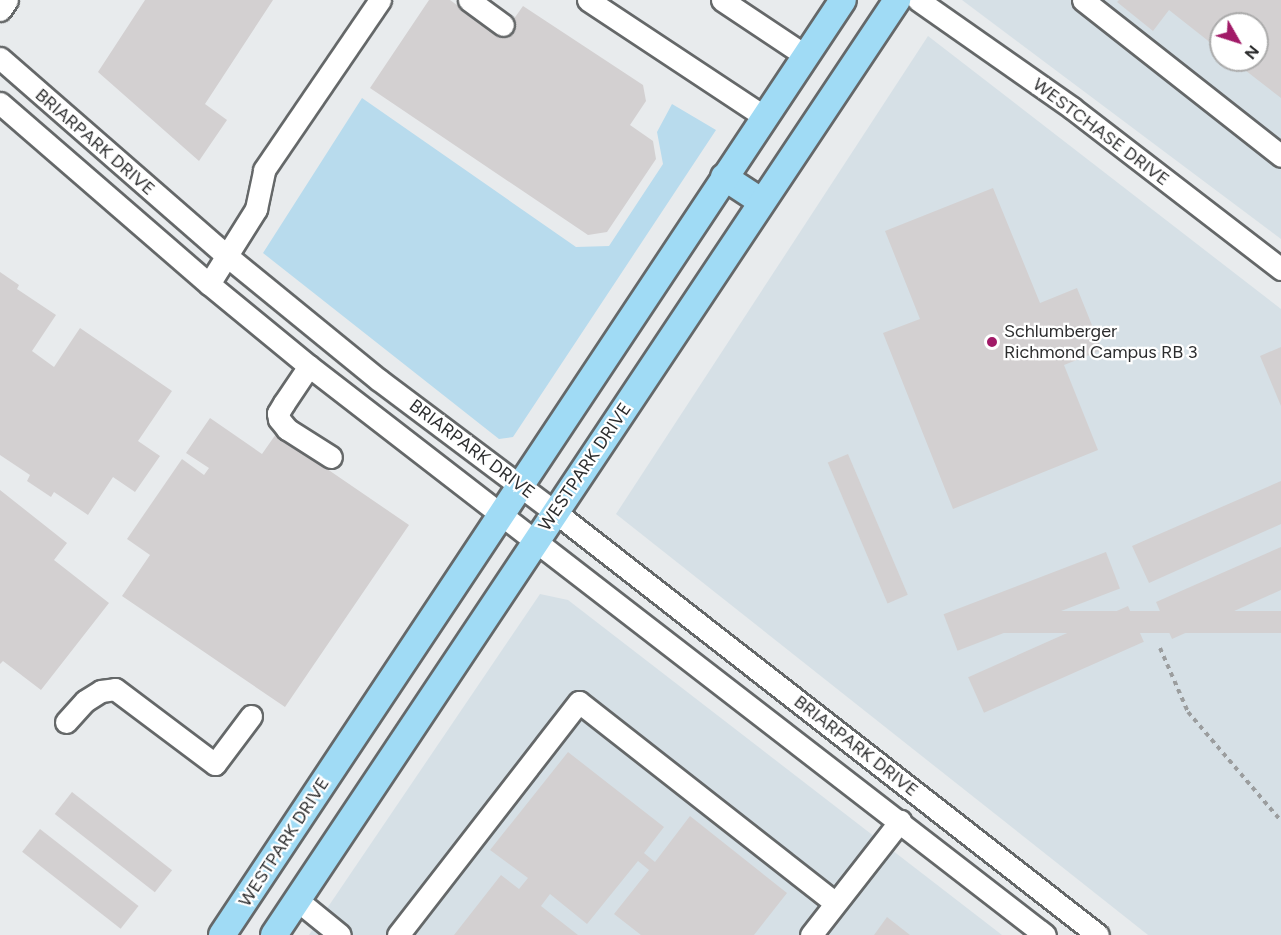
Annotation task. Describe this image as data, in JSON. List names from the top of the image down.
{
  "streets": {
    "main road": ["WESTPARK DRIVE"],
    "street": ["WESTCHASE DRIVE", "BRIARPARK DRIVE"]
  },
  "crossings": [
    ["BRIARPARK DRIVE", "WESTPARK DRIVE"]
  ],
  "places": ["Schlumberger Richmond Campus RB 3"],
  "north": "bottom right"
}
